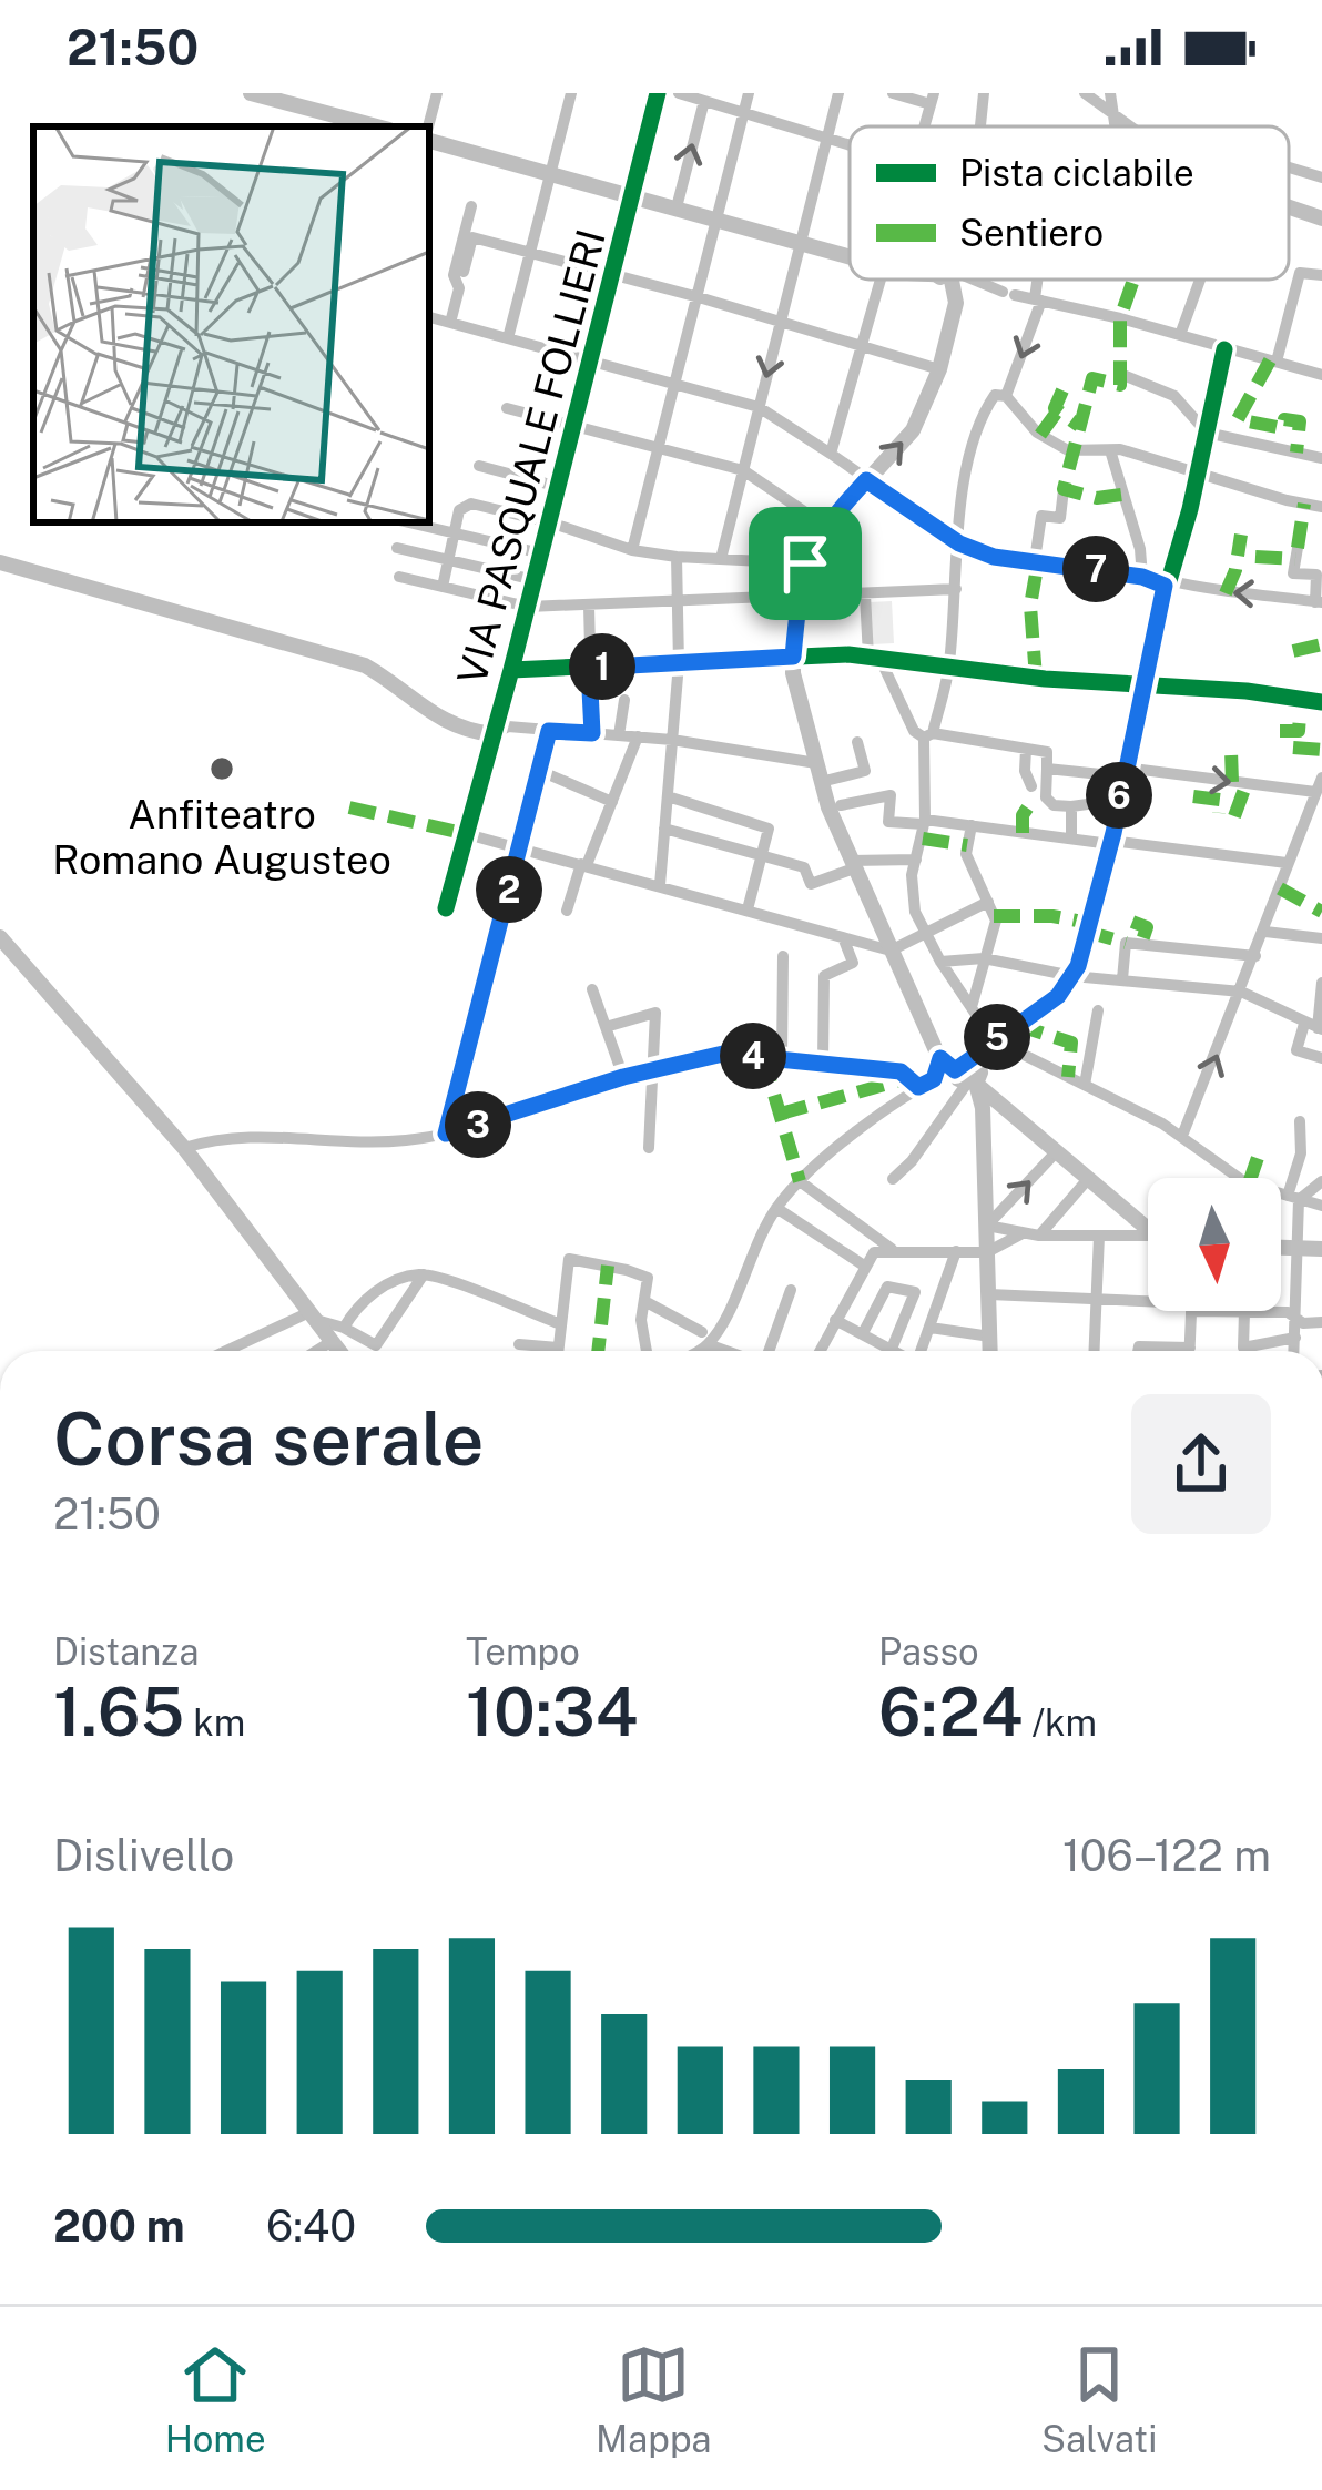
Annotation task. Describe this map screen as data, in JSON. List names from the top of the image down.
{
  "streets": {
    "street": ["VIA PASQUALE FOLLIERI"]
  },
  "places": ["Anfiteatro Romano Augusteo"],
  "legend": ["Pista ciclabile", "Sentiero"],
  "north": "bottom",
  "page": {
    "status": "21:50",
    "pins": [
      "7",
      "1",
      "6",
      "2",
      "5",
      "4",
      "3"
    ],
    "heading": ["Corsa serale", "21:50"],
    "stats": [
      ["Distanza", "1.65 km"],
      ["Tempo", "10:34"],
      ["Passo", "6:24 /km"]
    ],
    "chart": ["Dislivello", "106–122 m"],
    "list": [
      {
        "name": "200 m",
        "note": "6:40"
      }
    ],
    "tabs": ["Home", "Mappa", "Salvati"]
  }
}
